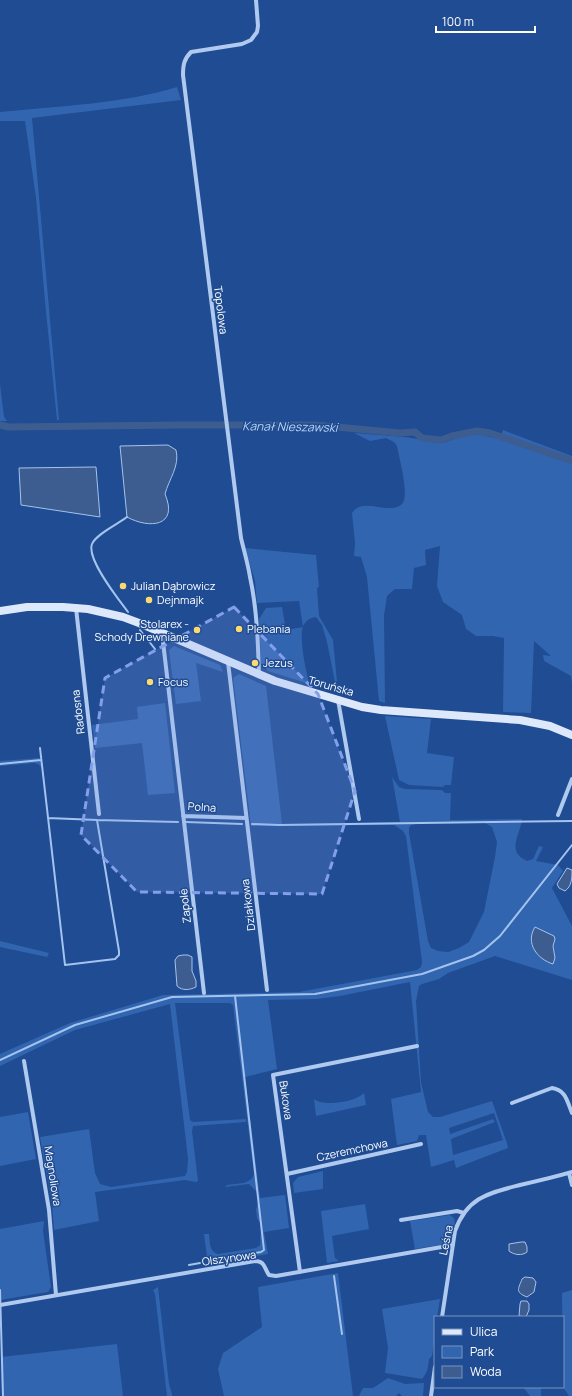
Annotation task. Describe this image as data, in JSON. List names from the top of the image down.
{
  "streets": {
    "main road": ["Toruńska"],
    "street": [
      "Topolowa",
      "Radosna",
      "Polna",
      "Działkowa",
      "Zapole",
      "Bukowa",
      "Czeremchowa",
      "Magnoliowa",
      "Leśna",
      "Olszynowa"
    ]
  },
  "crossings": [
    ["Topolowa", "Toruńska"],
    ["Toruńska", "Radosna"],
    ["Toruńska", "Polna"],
    ["Polna", "Działkowa"],
    ["Polna", "Zapole"],
    ["Bukowa", "Czeremchowa"],
    ["Bukowa", "Olszynowa"],
    ["Magnoliowa", "Olszynowa"],
    ["Leśna", "Olszynowa"]
  ],
  "water": ["Kanał Nieszawski"],
  "places": [
    "Julian Dąbrowicz",
    "Dejnmajk",
    "Plebania",
    "Stolarex - Schody Drewniane",
    "Jezus",
    "Focus"
  ],
  "legend": ["Ulica", "Park", "Woda"],
  "scale_bar": "100 m"
}
